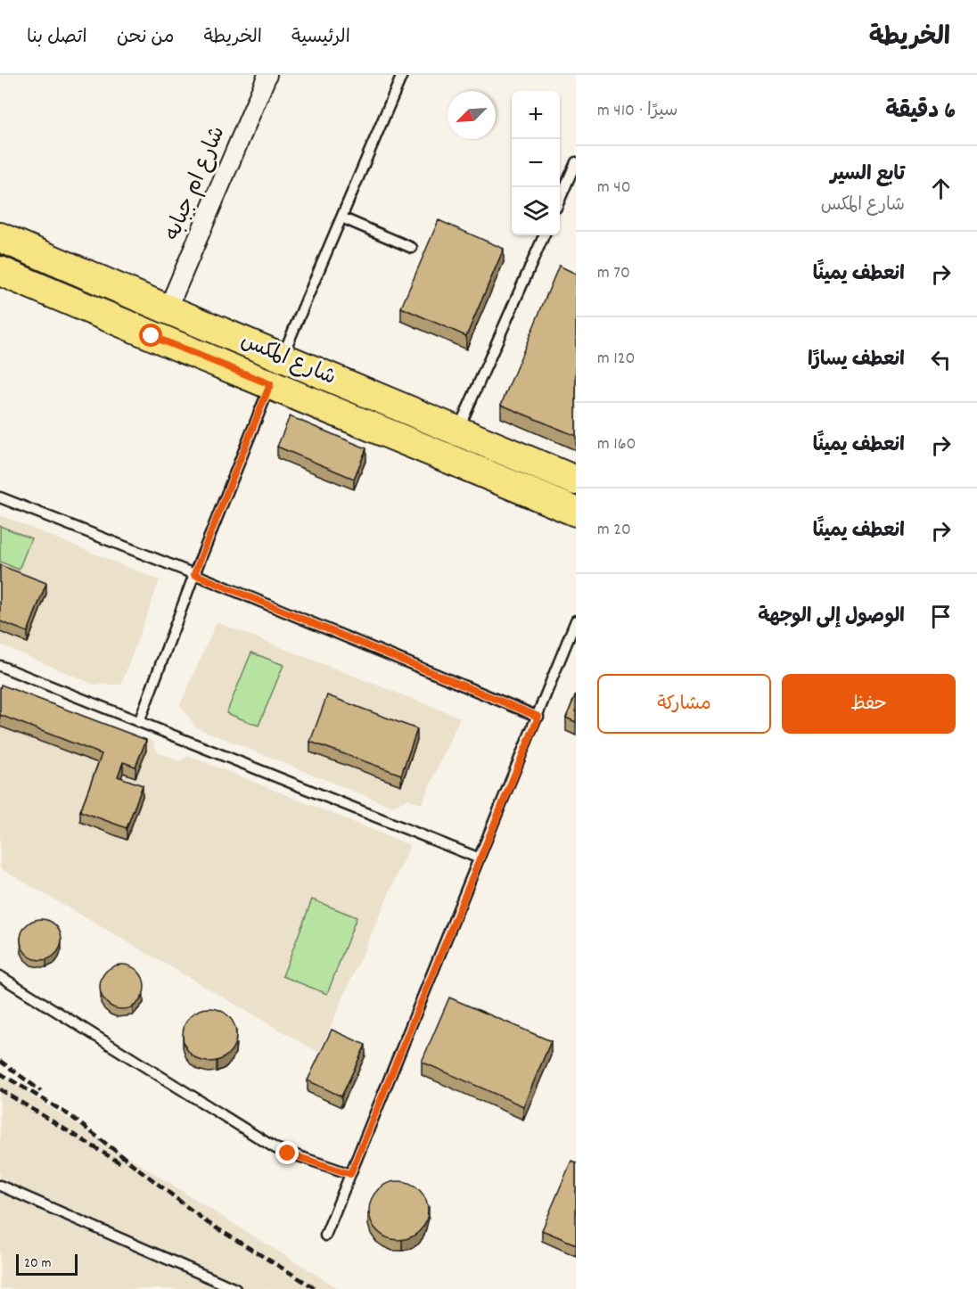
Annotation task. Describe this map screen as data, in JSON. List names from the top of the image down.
{
  "streets": {
    "main road": ["شارع المكس"],
    "street": ["شارع ام جبابه"]
  },
  "crossings": [
    ["شارع ام جبابه", "شارع المكس"]
  ],
  "scale_bar": "20 m",
  "north": "bottom left",
  "page": {
    "header": "الخريطة",
    "nav": [
      "الرئيسية",
      "الخريطة",
      "من نحن",
      "اتصل بنا"
    ],
    "heading": ["6 دقيقة", "سيرًا · 410 m"],
    "map_buttons": ["+", "−"],
    "list": [
      ["تابع السير", "شارع المكس", "40 m"],
      ["انعطف يمينًا", "70 m"],
      ["انعطف يسارًا", "120 m"],
      ["انعطف يمينًا", "160 m"],
      ["انعطف يمينًا", "20 m"],
      "الوصول إلى الوجهة"
    ],
    "buttons": ["حفظ", "مشاركة"],
    "scale": "20 m"
  }
}
